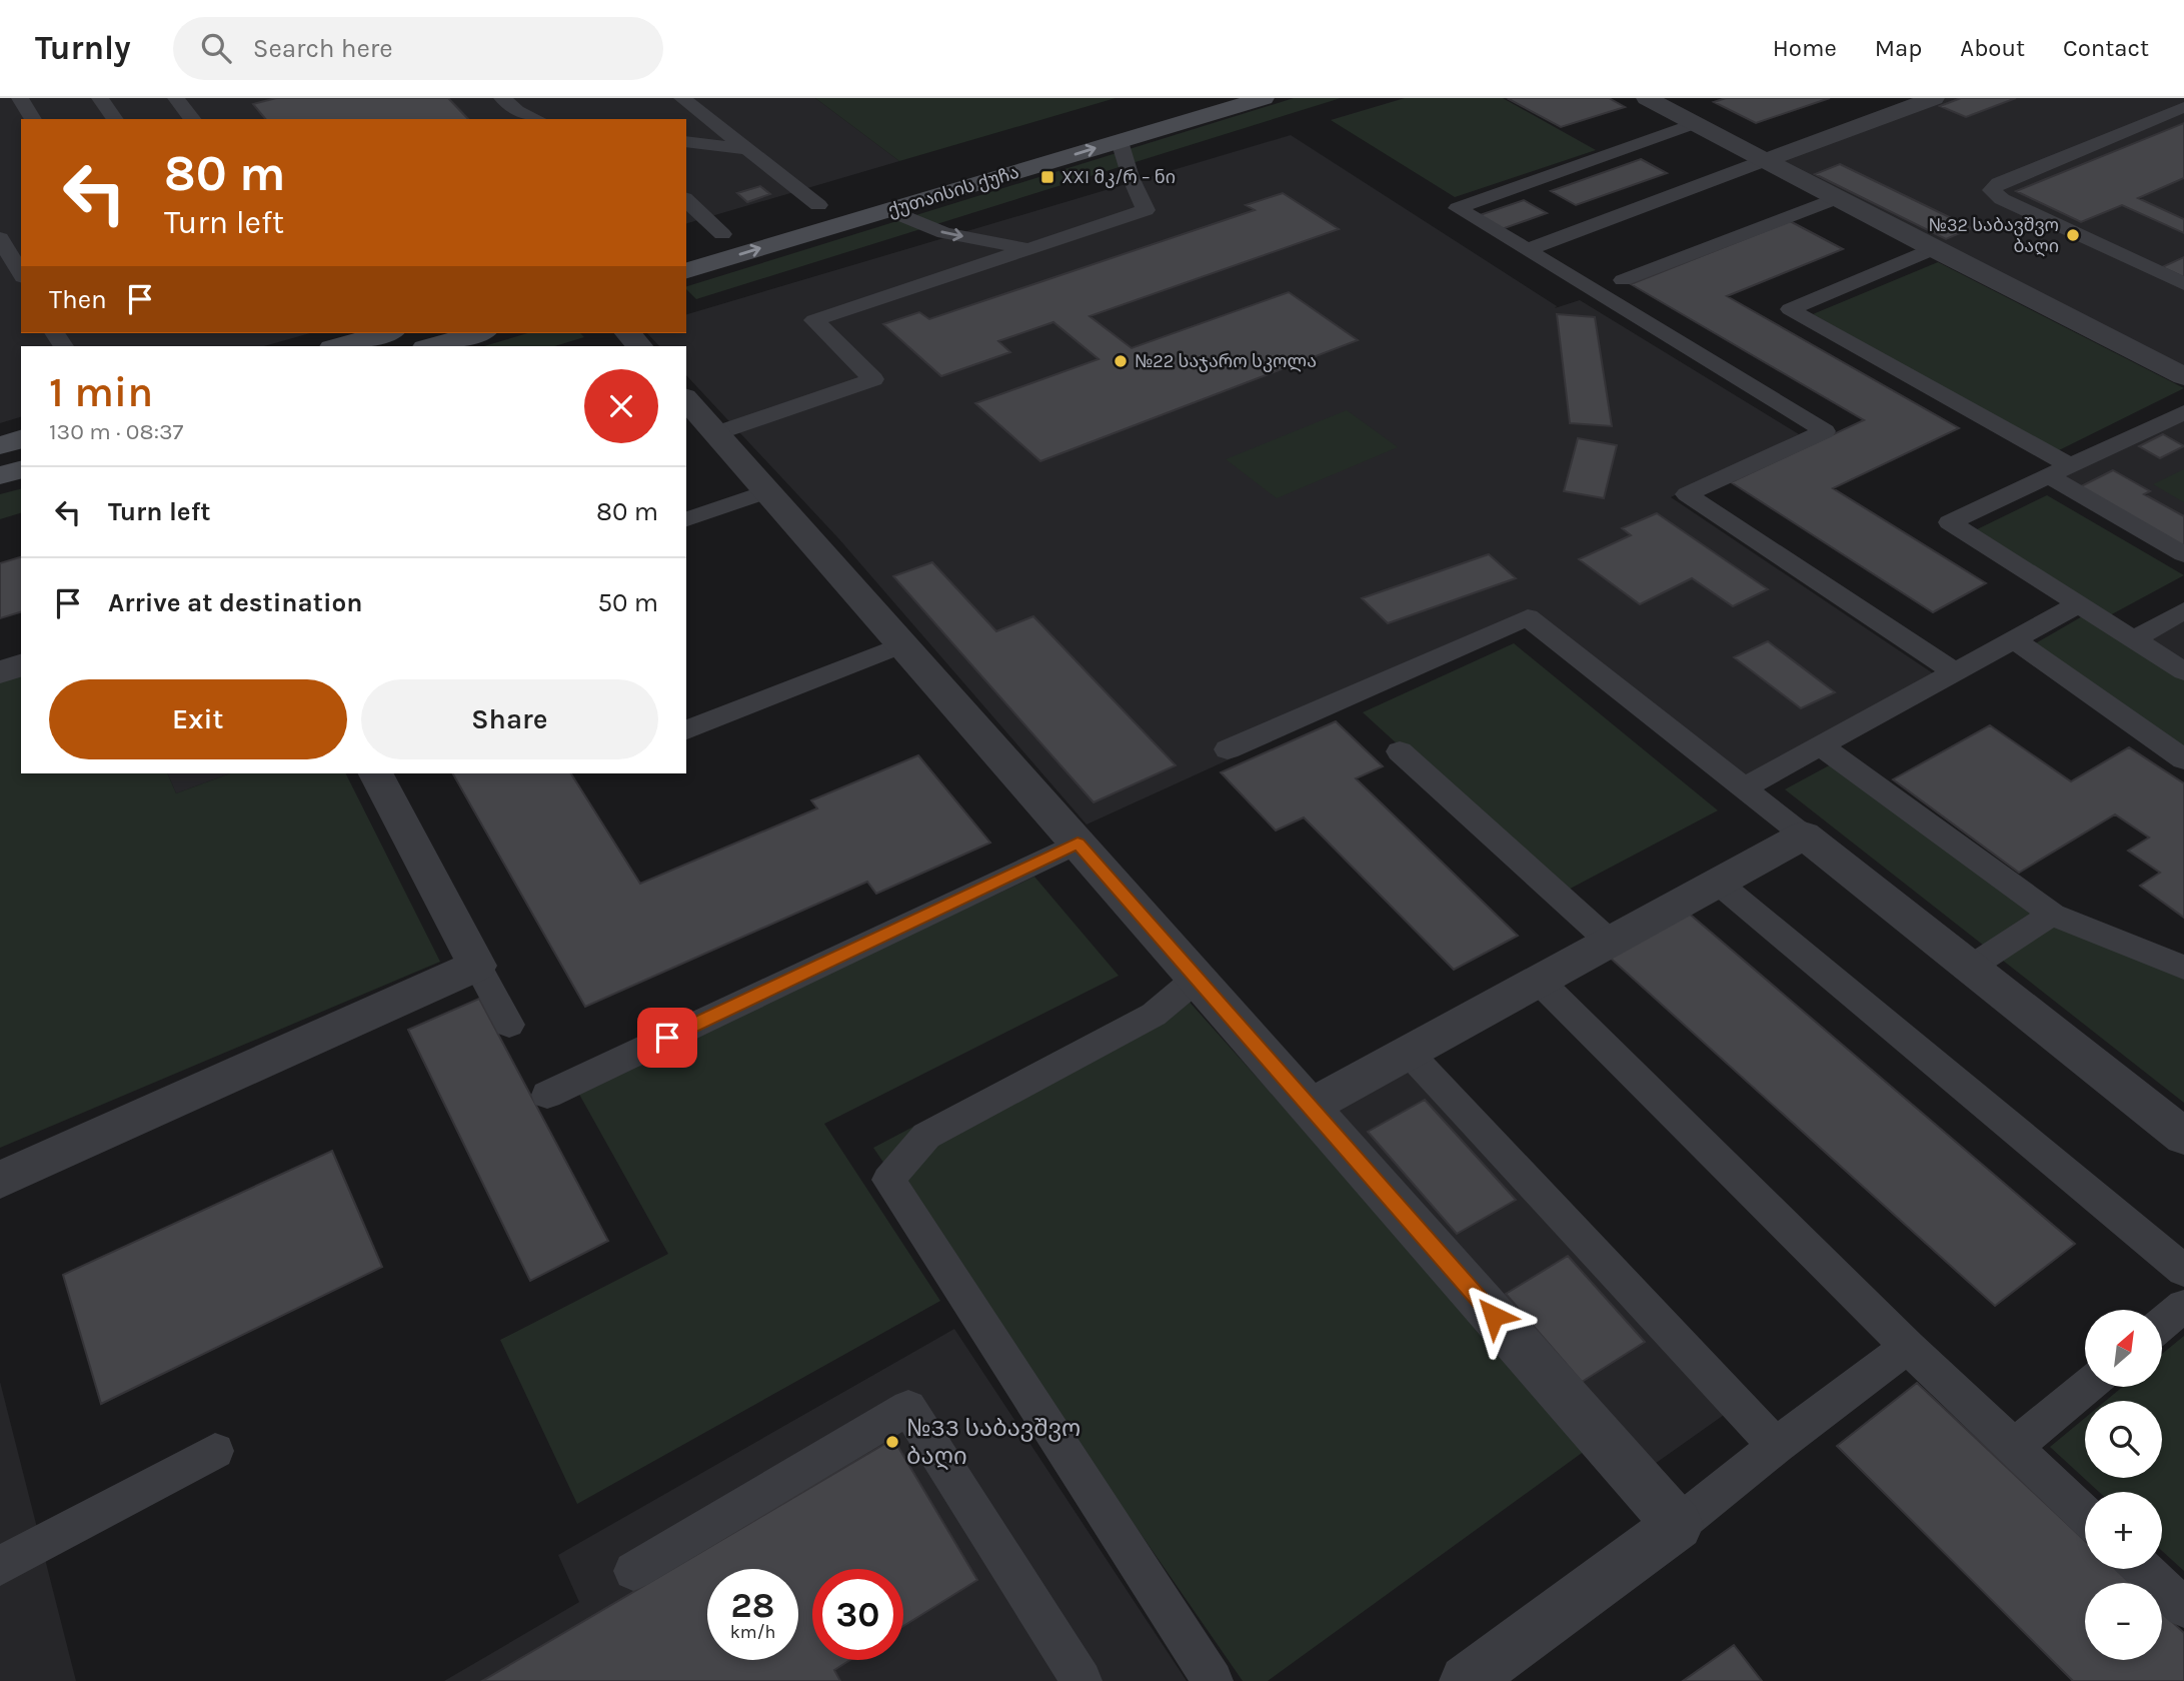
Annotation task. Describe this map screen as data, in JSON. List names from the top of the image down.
{
  "streets": {
    "street": ["ქუთაისის ქუჩა"]
  },
  "places": {
    "transit": ["XXI მკ/რ – ნი"],
    "other": ["№32 საბავშვო ბაღი", "№22 საჯარო სკოლა", "№33 საბავშვო ბაღი"]
  },
  "north": "top right",
  "page": {
    "header": "Turnly",
    "search": "Search here",
    "nav": [
      "Home",
      "Map",
      "About",
      "Contact"
    ],
    "turn": ["80 m", "Turn left"],
    "then": "Then",
    "heading": ["1 min", "130 m · 08:37"],
    "list": [
      {
        "name": "Turn left",
        "value": "80 m"
      },
      {
        "name": "Arrive at destination",
        "value": "50 m"
      }
    ],
    "buttons": ["Exit", "Share"],
    "map_buttons": ["+", "−"],
    "speed": "28 km/h",
    "limit": "30"
  }
}
